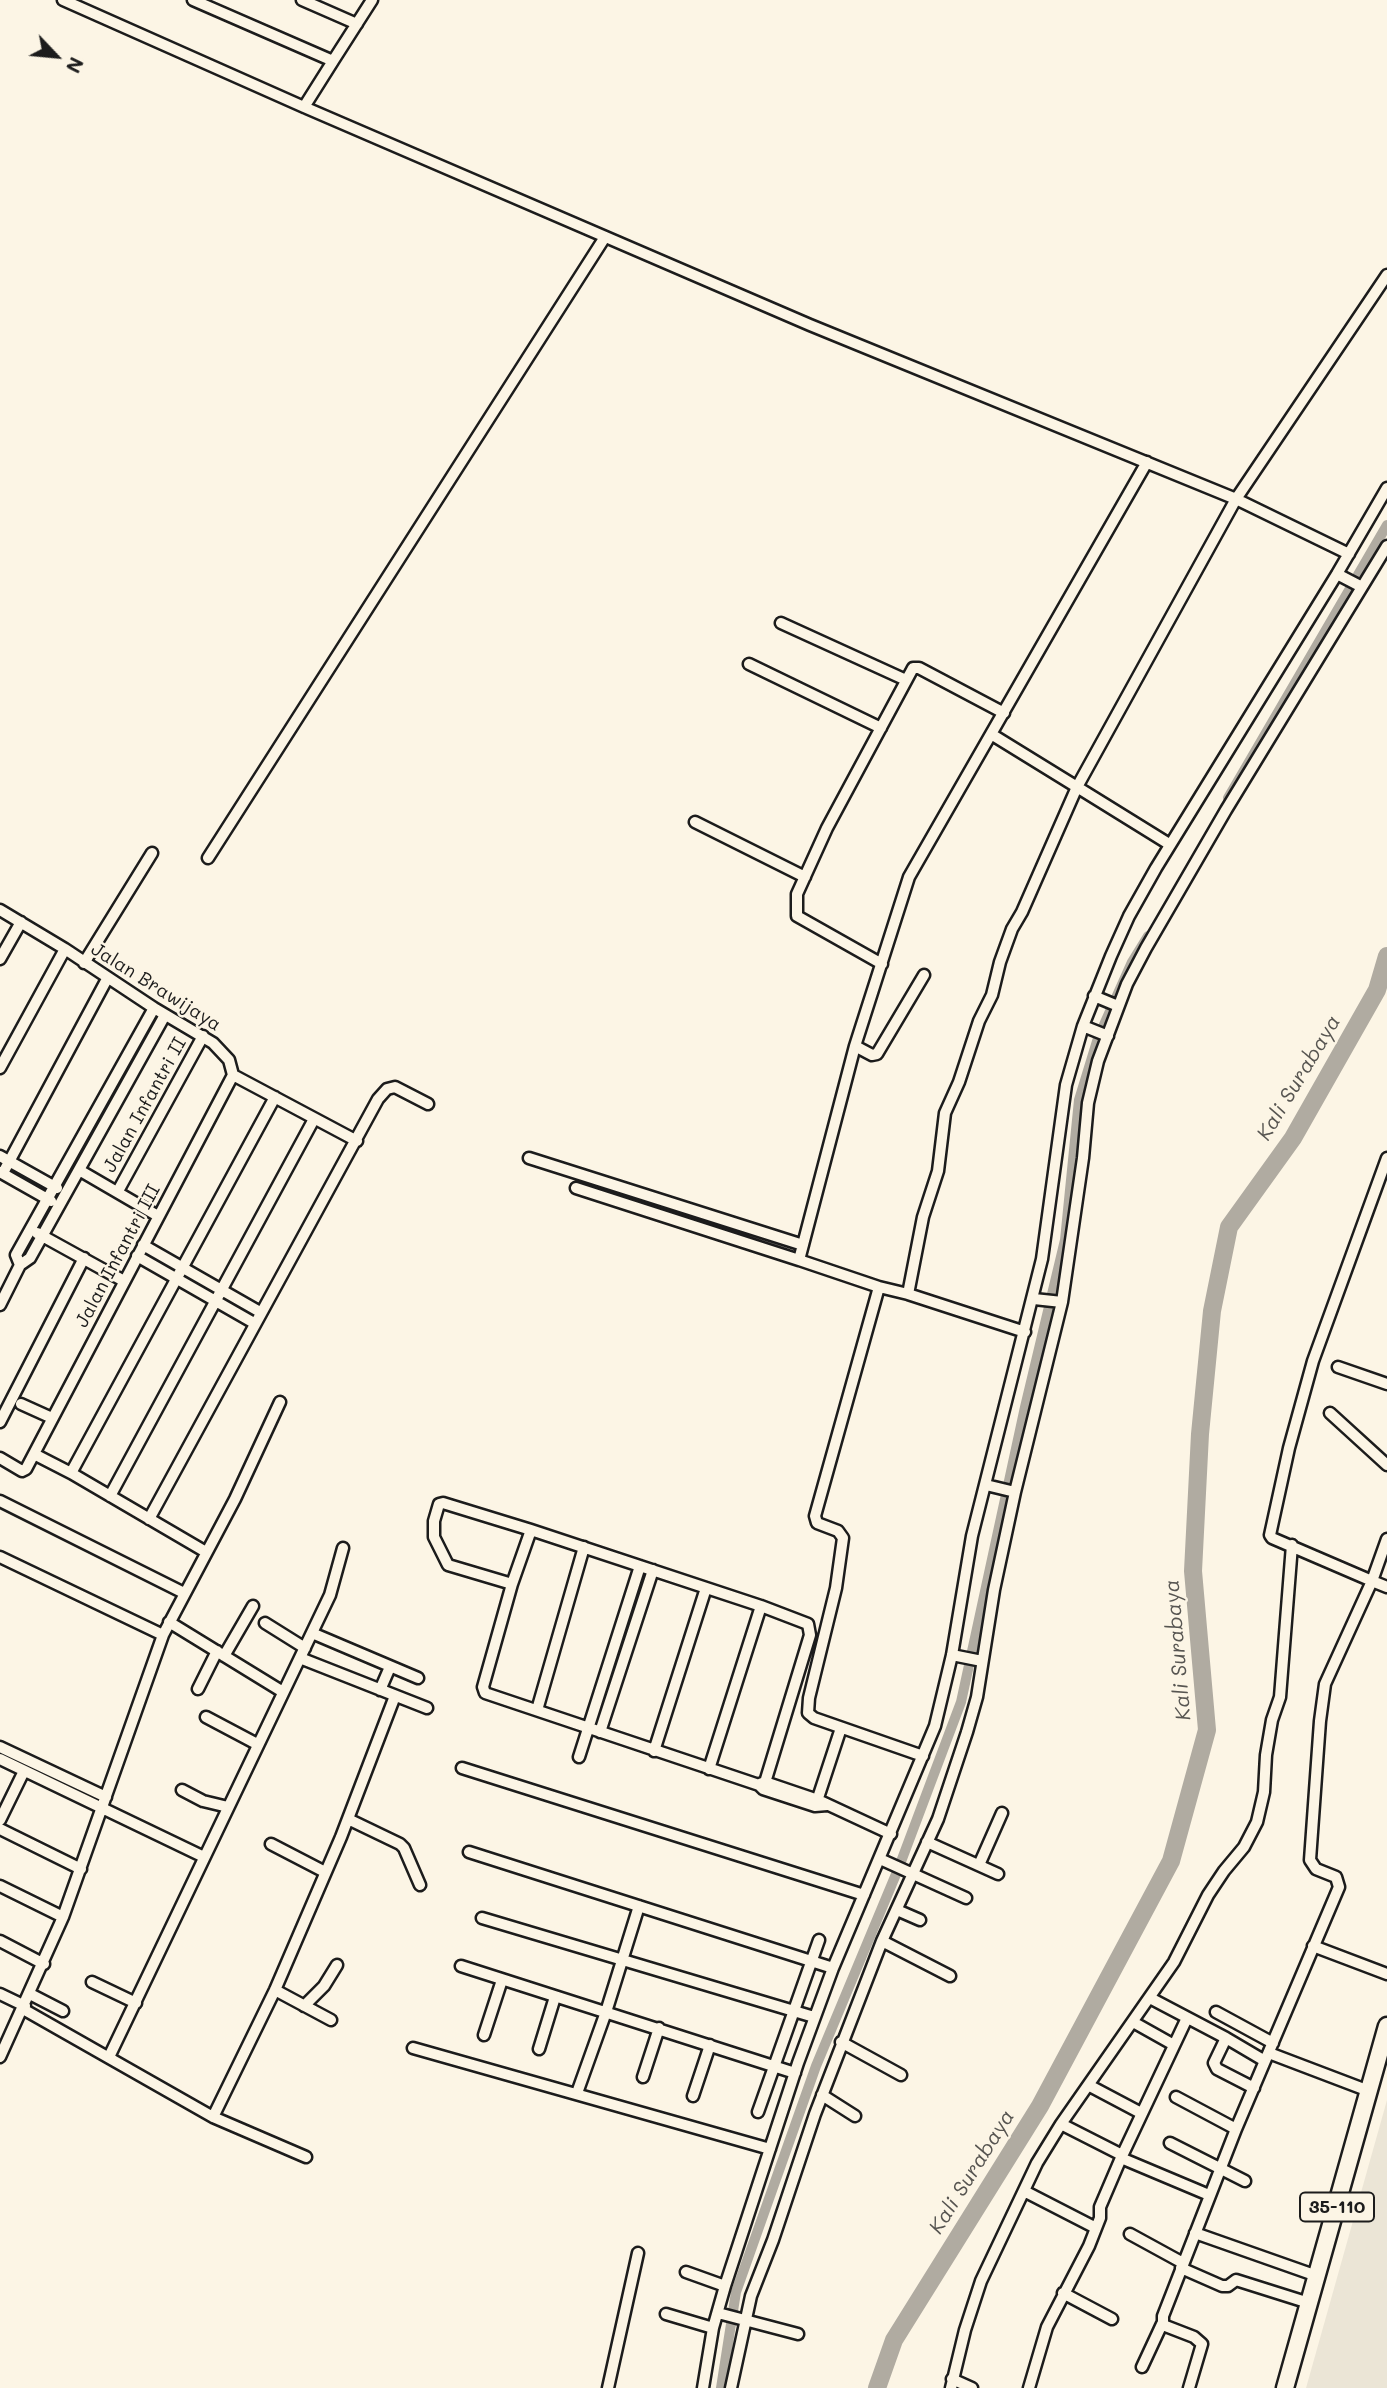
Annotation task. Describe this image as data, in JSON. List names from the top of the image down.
{
  "streets": {
    "main road": ["35-110"],
    "street": ["Jalan Brawijaya", "Jalan Infantri II", "Jalan Infantri III"]
  },
  "crossings": [
    ["Jalan Brawijaya", "Jalan Infantri II"],
    ["Jalan Brawijaya", "Jalan Infantri III"]
  ],
  "water": ["Kali Surabaya"],
  "north": "bottom right"
}
